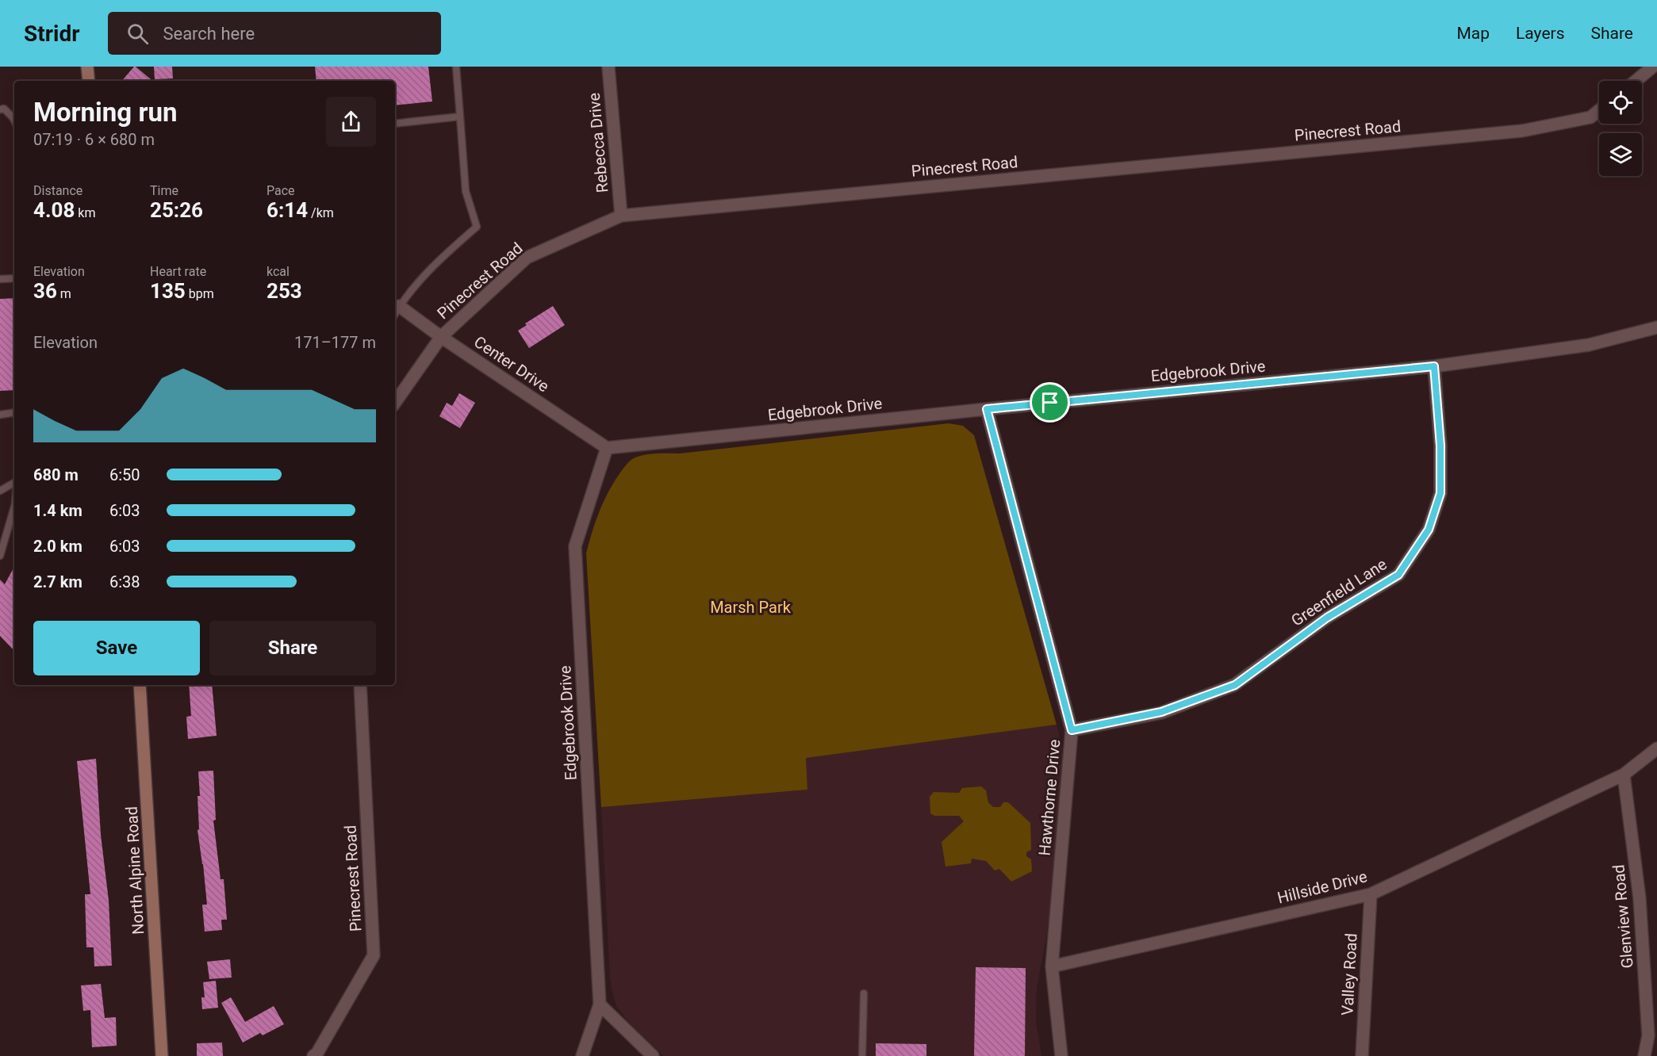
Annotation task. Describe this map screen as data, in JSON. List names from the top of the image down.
{
  "streets": {
    "main road": ["North Alpine Road"],
    "street": [
      "Pinecrest Road",
      "Rebecca Drive",
      "Center Drive",
      "Edgebrook Drive",
      "Greenfield Lane",
      "Hawthorne Drive",
      "Hillside Drive",
      "Glenview Road",
      "Valley Road"
    ]
  },
  "crossings": [
    ["Pinecrest Road", "Rebecca Drive"],
    ["Pinecrest Road", "Center Drive"],
    ["Center Drive", "Edgebrook Drive"],
    ["Edgebrook Drive", "Greenfield Lane"],
    ["Edgebrook Drive", "Hawthorne Drive"],
    ["Greenfield Lane", "Hawthorne Drive"],
    ["Hawthorne Drive", "Hillside Drive"],
    ["Hillside Drive", "Glenview Road"],
    ["Hillside Drive", "Valley Road"]
  ],
  "parks": ["Marsh Park"],
  "page": {
    "header": "Stridr",
    "search": "Search here",
    "nav": ["Map", "Layers", "Share"],
    "heading": ["Morning run", "07:19 · 6 × 680 m"],
    "stats": [
      ["Distance", "4.08 km"],
      ["Time", "25:26"],
      ["Pace", "6:14 /km"],
      ["Elevation", "36 m"],
      ["Heart rate", "135 bpm"],
      ["kcal", "253"]
    ],
    "chart": ["Elevation", "171–177 m"],
    "list": [
      {
        "name": "680 m",
        "note": "6:50"
      },
      {
        "name": "1.4 km",
        "note": "6:03"
      },
      {
        "name": "2.0 km",
        "note": "6:03"
      },
      {
        "name": "2.7 km",
        "note": "6:38"
      }
    ],
    "buttons": ["Save", "Share"]
  }
}
